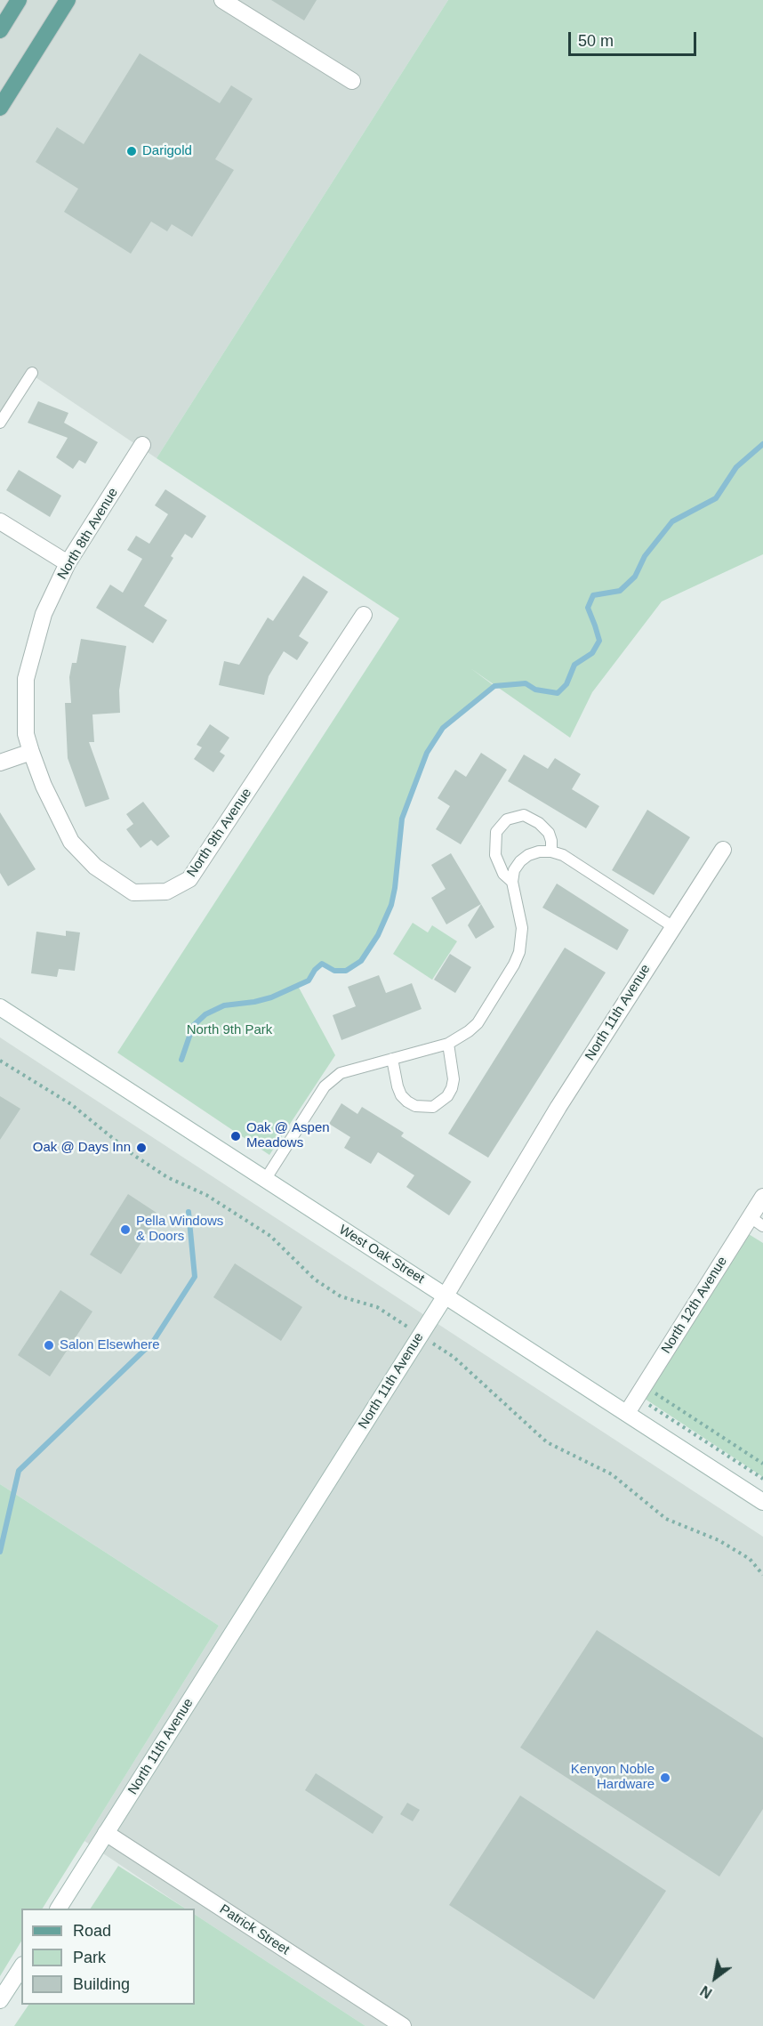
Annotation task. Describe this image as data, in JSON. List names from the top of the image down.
{
  "streets": {
    "street": [
      "North 8th Avenue",
      "North 9th Avenue",
      "North 11th Avenue",
      "West Oak Street",
      "North 12th Avenue",
      "Patrick Street"
    ]
  },
  "crossings": [
    ["North 8th Avenue", "North 9th Avenue"],
    ["North 11th Avenue", "West Oak Street"],
    ["North 11th Avenue", "Patrick Street"],
    ["West Oak Street", "North 12th Avenue"]
  ],
  "parks": ["North 9th Park"],
  "places": [
    "Darigold",
    "Oak @ Aspen Meadows",
    "Oak @ Days Inn",
    "Pella Windows & Doors",
    "Salon Elsewhere",
    "Kenyon Noble Hardware"
  ],
  "legend": ["Road", "Park", "Building"],
  "scale_bar": "50 m",
  "north": "bottom left"
}
